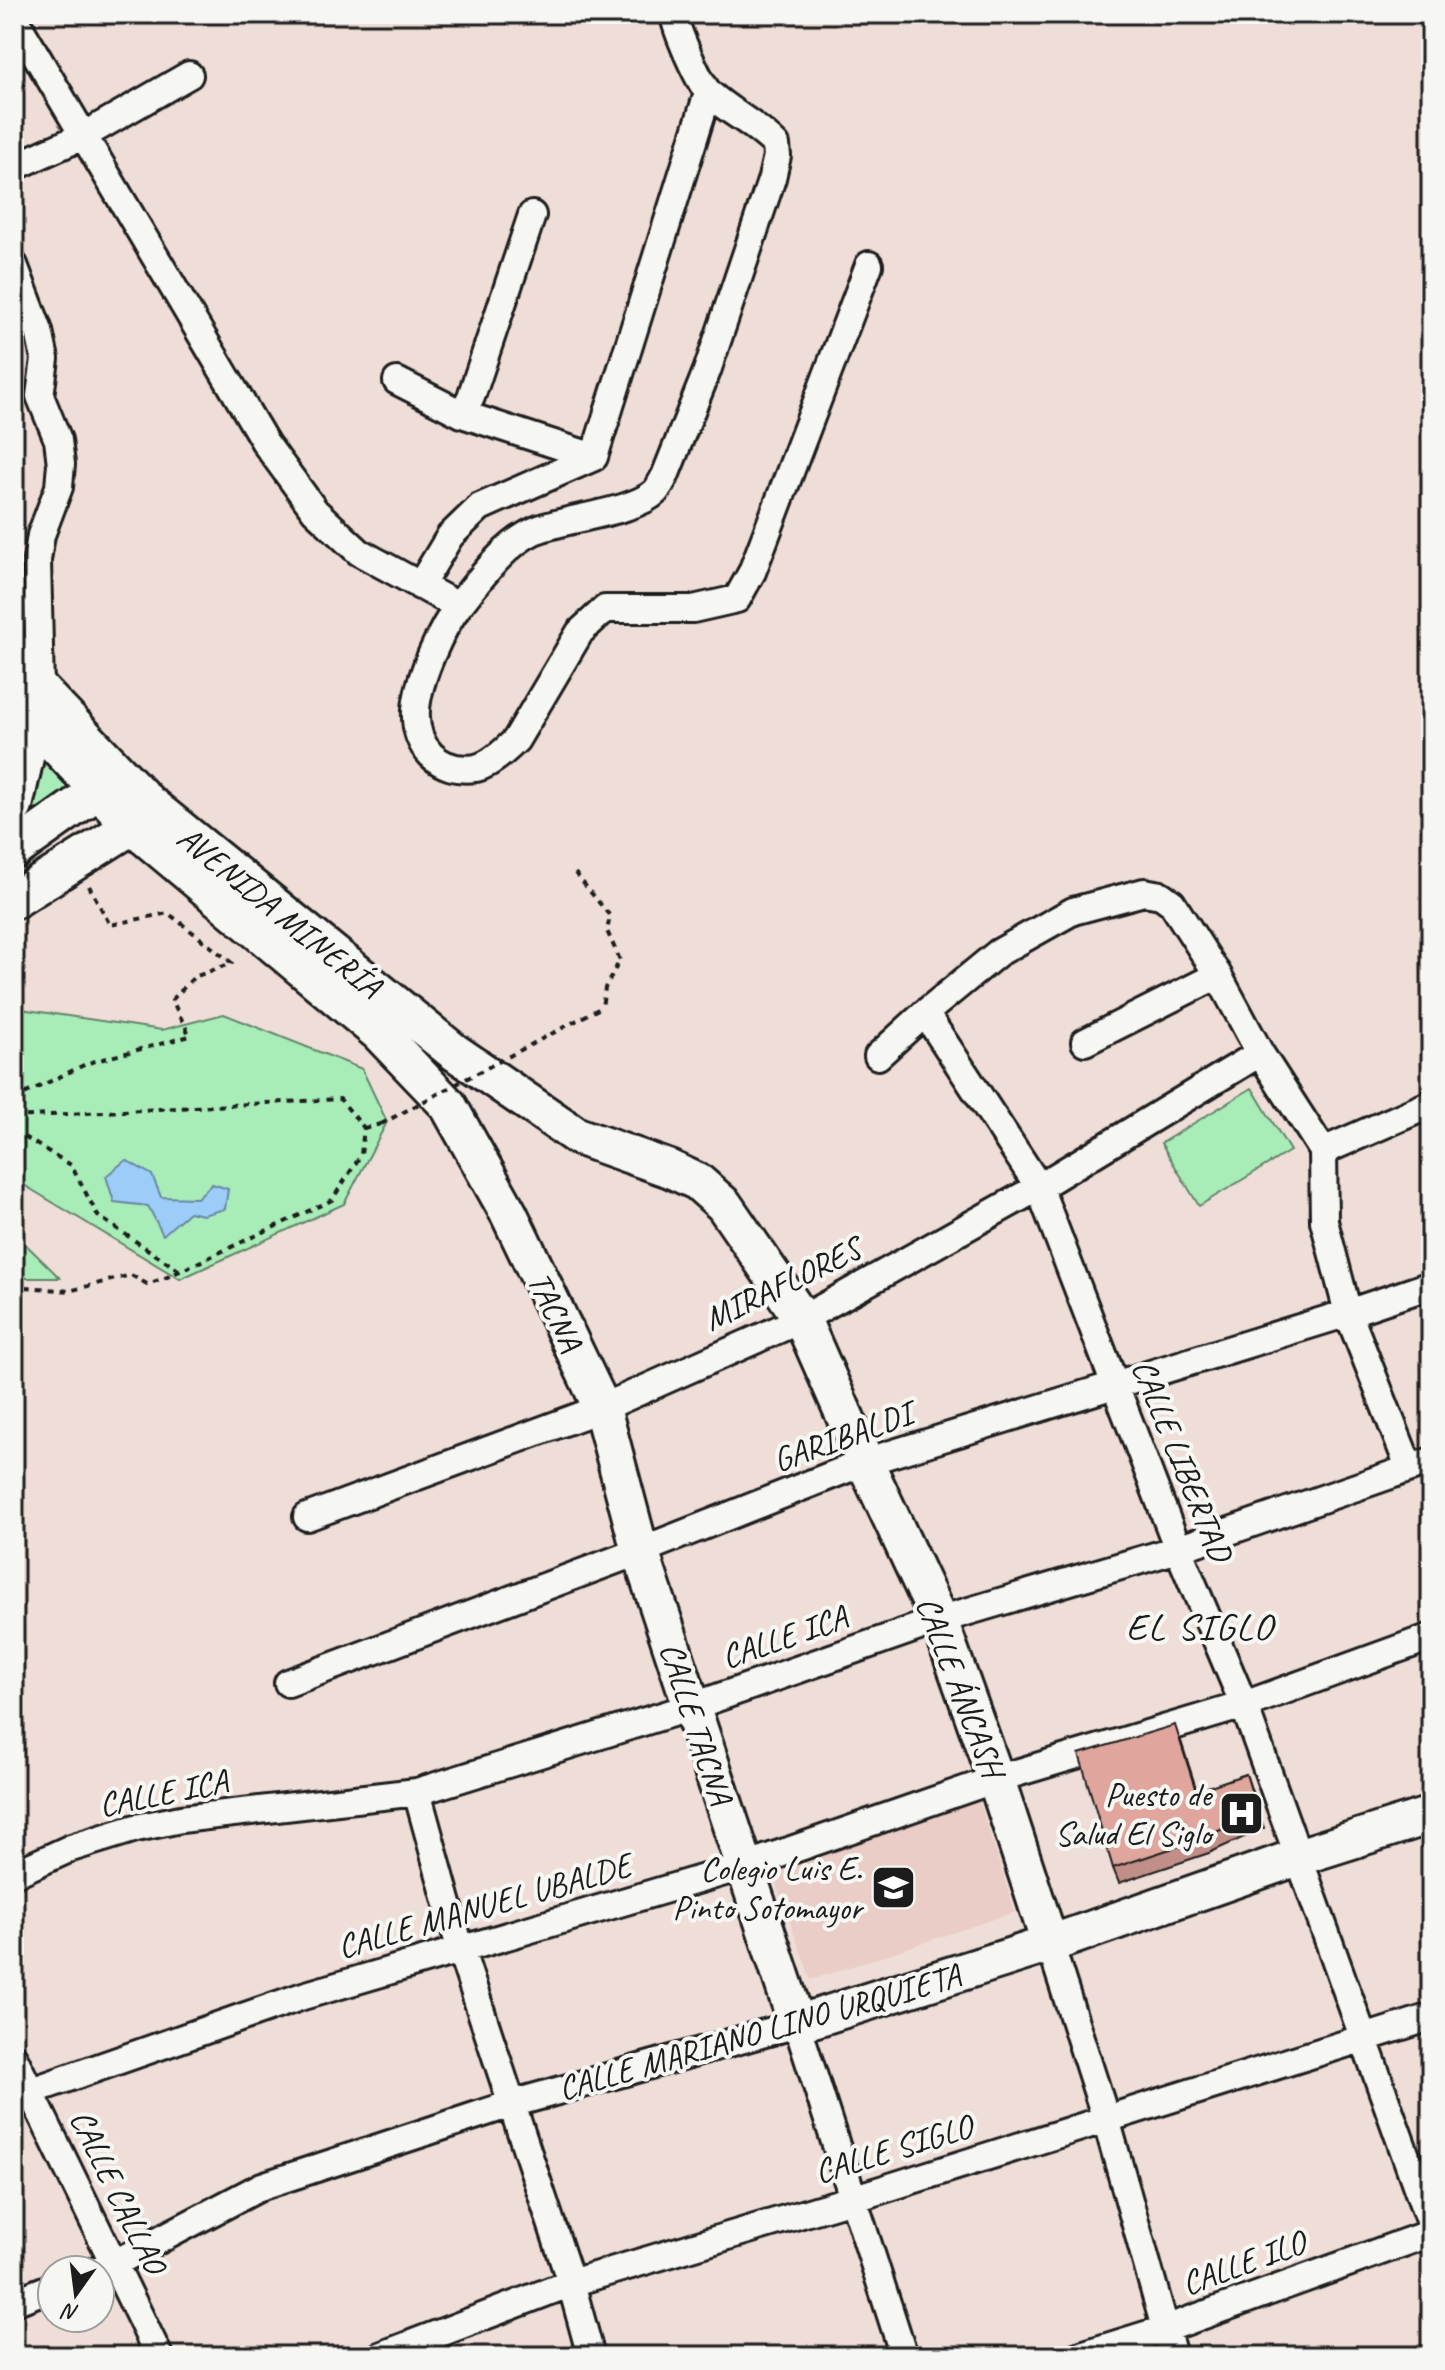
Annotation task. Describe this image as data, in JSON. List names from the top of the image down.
{
  "streets": {
    "main road": [
      "AVENIDA MINERÍA",
      "TACNA",
      "CALLE ÁNCASH",
      "CALLE TACNA",
      "CALLE MARIANO LINO URQUIETA"
    ],
    "street": [
      "MIRAFLORES",
      "GARIBALDI",
      "CALLE LIBERTAD",
      "CALLE ICA",
      "CALLE MANUEL UBALDE",
      "CALLE SIGLO",
      "CALLE CALLAO",
      "CALLE ILO"
    ]
  },
  "crossings": [
    ["AVENIDA MINERÍA", "TACNA"],
    ["AVENIDA MINERÍA", "CALLE ÁNCASH"],
    ["MIRAFLORES", "TACNA"],
    ["MIRAFLORES", "CALLE LIBERTAD"],
    ["MIRAFLORES", "CALLE ÁNCASH"],
    ["MIRAFLORES", "CALLE TACNA"],
    ["TACNA", "CALLE TACNA"],
    ["GARIBALDI", "CALLE LIBERTAD"],
    ["GARIBALDI", "CALLE ÁNCASH"],
    ["GARIBALDI", "CALLE TACNA"],
    ["CALLE LIBERTAD", "CALLE ICA"],
    ["CALLE LIBERTAD", "CALLE MANUEL UBALDE"],
    ["CALLE LIBERTAD", "CALLE MARIANO LINO URQUIETA"],
    ["CALLE LIBERTAD", "CALLE SIGLO"],
    ["CALLE ICA", "CALLE ÁNCASH"],
    ["CALLE ICA", "CALLE TACNA"],
    ["CALLE ÁNCASH", "CALLE MANUEL UBALDE"],
    ["CALLE ÁNCASH", "CALLE MARIANO LINO URQUIETA"],
    ["CALLE ÁNCASH", "CALLE SIGLO"],
    ["CALLE ÁNCASH", "CALLE ILO"],
    ["CALLE TACNA", "CALLE MANUEL UBALDE"],
    ["CALLE TACNA", "CALLE MARIANO LINO URQUIETA"],
    ["CALLE TACNA", "CALLE SIGLO"],
    ["CALLE MANUEL UBALDE", "CALLE CALLAO"]
  ],
  "districts": ["EL SIGLO"],
  "places": {
    "hospital": ["Puesto de Salud El Siglo"],
    "school or university": ["Colegio Luis E. Pinto Sotomayor"]
  },
  "north": "bottom"
}
